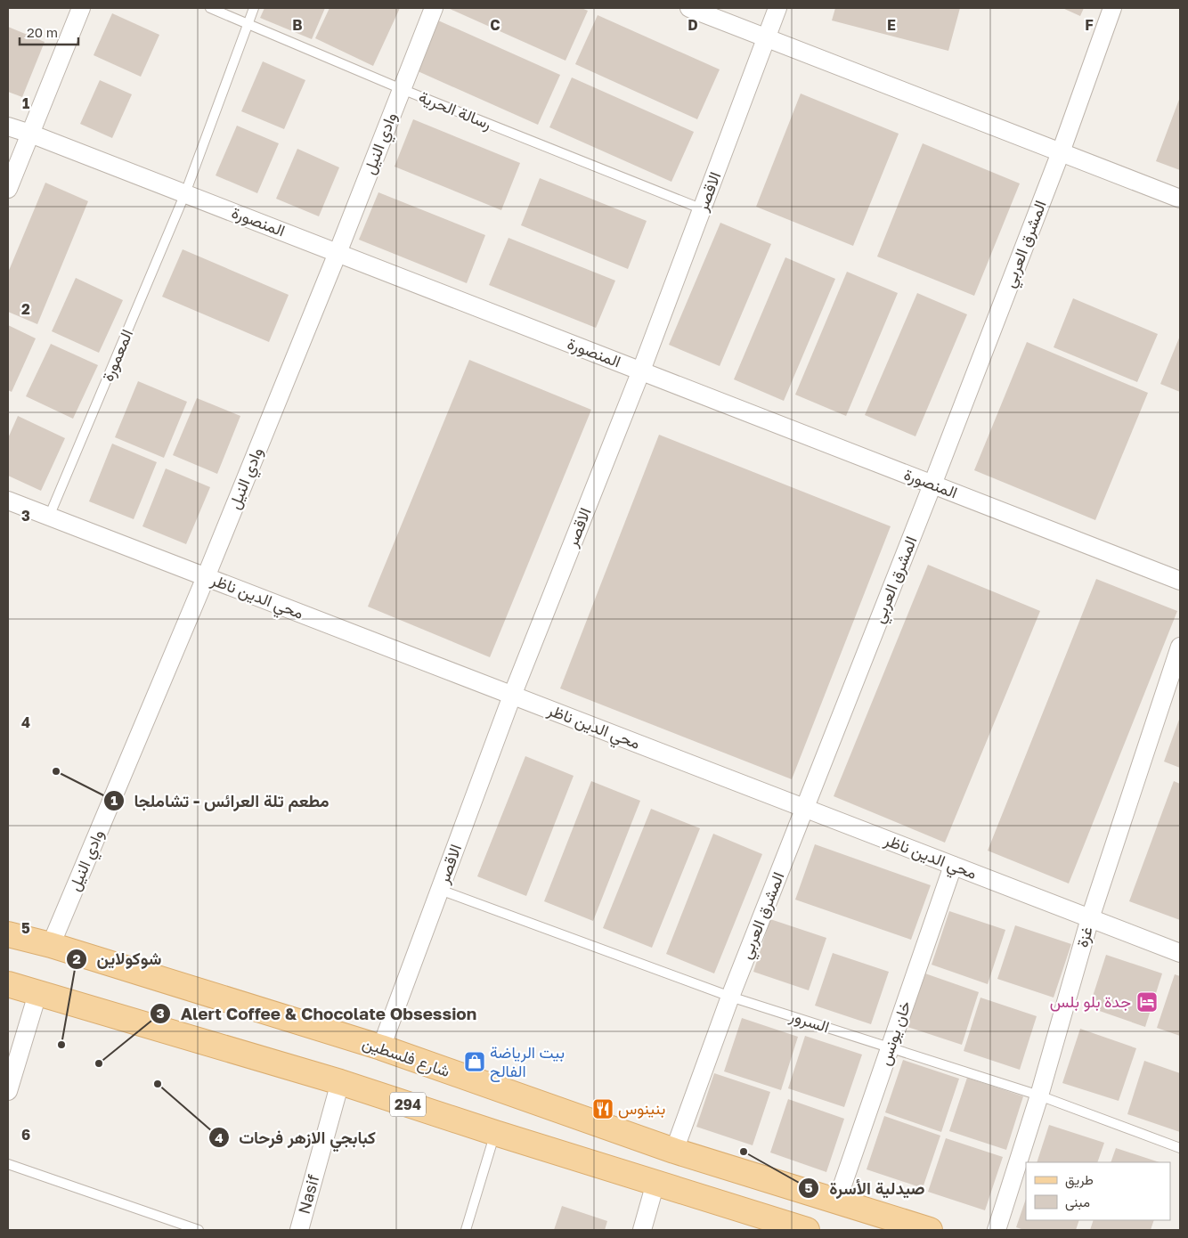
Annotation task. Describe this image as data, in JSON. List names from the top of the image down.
{
  "streets": {
    "main road": ["شارع فلسطين", "294"],
    "street": [
      "وادي النيل",
      "الاقصر",
      "المنصورة",
      "المشرق العربي",
      "محي الدين ناظر",
      "غزة",
      "خان يونس",
      "Nasif"
    ],
    "lane": ["رسالة الحرية", "المعمورة", "السرور"]
  },
  "crossings": [
    ["رسالة الحرية", "وادي النيل"],
    ["رسالة الحرية", "الاقصر"],
    ["رسالة الحرية", "المعمورة"],
    ["وادي النيل", "المنصورة"],
    ["وادي النيل", "محي الدين ناظر"],
    ["وادي النيل", "شارع فلسطين"],
    ["الاقصر", "المنصورة"],
    ["الاقصر", "محي الدين ناظر"],
    ["الاقصر", "السرور"],
    ["الاقصر", "شارع فلسطين"],
    ["المنصورة", "المشرق العربي"],
    ["المنصورة", "المعمورة"],
    ["المشرق العربي", "محي الدين ناظر"],
    ["المشرق العربي", "السرور"],
    ["المشرق العربي", "شارع فلسطين"],
    ["المعمورة", "محي الدين ناظر"],
    ["محي الدين ناظر", "غزة"],
    ["محي الدين ناظر", "خان يونس"],
    ["غزة", "السرور"],
    ["السرور", "خان يونس"],
    ["خان يونس", "شارع فلسطين"],
    ["294", "Nasif"]
  ],
  "places": {
    "other": [
      "مطعم تلة العرائس - تشاملجا",
      "شوكولاين",
      "Alert Coffee & Chocolate Obsession",
      "كبابجي الازهر فرحات",
      "صيدلية الأسرة"
    ],
    "hotel": ["جدة بلو بلس"],
    "shop": ["بيت الرياضة الفالح"],
    "restaurant": ["بنينوس"]
  },
  "legend": ["طريق", "مبنى"],
  "scale_bar": "20 m",
  "grid": {
    "columns": [
      "B",
      "C",
      "D",
      "E",
      "F"
    ],
    "rows": [
      "1",
      "2",
      "3",
      "4",
      "5",
      "6"
    ]
  }
}
